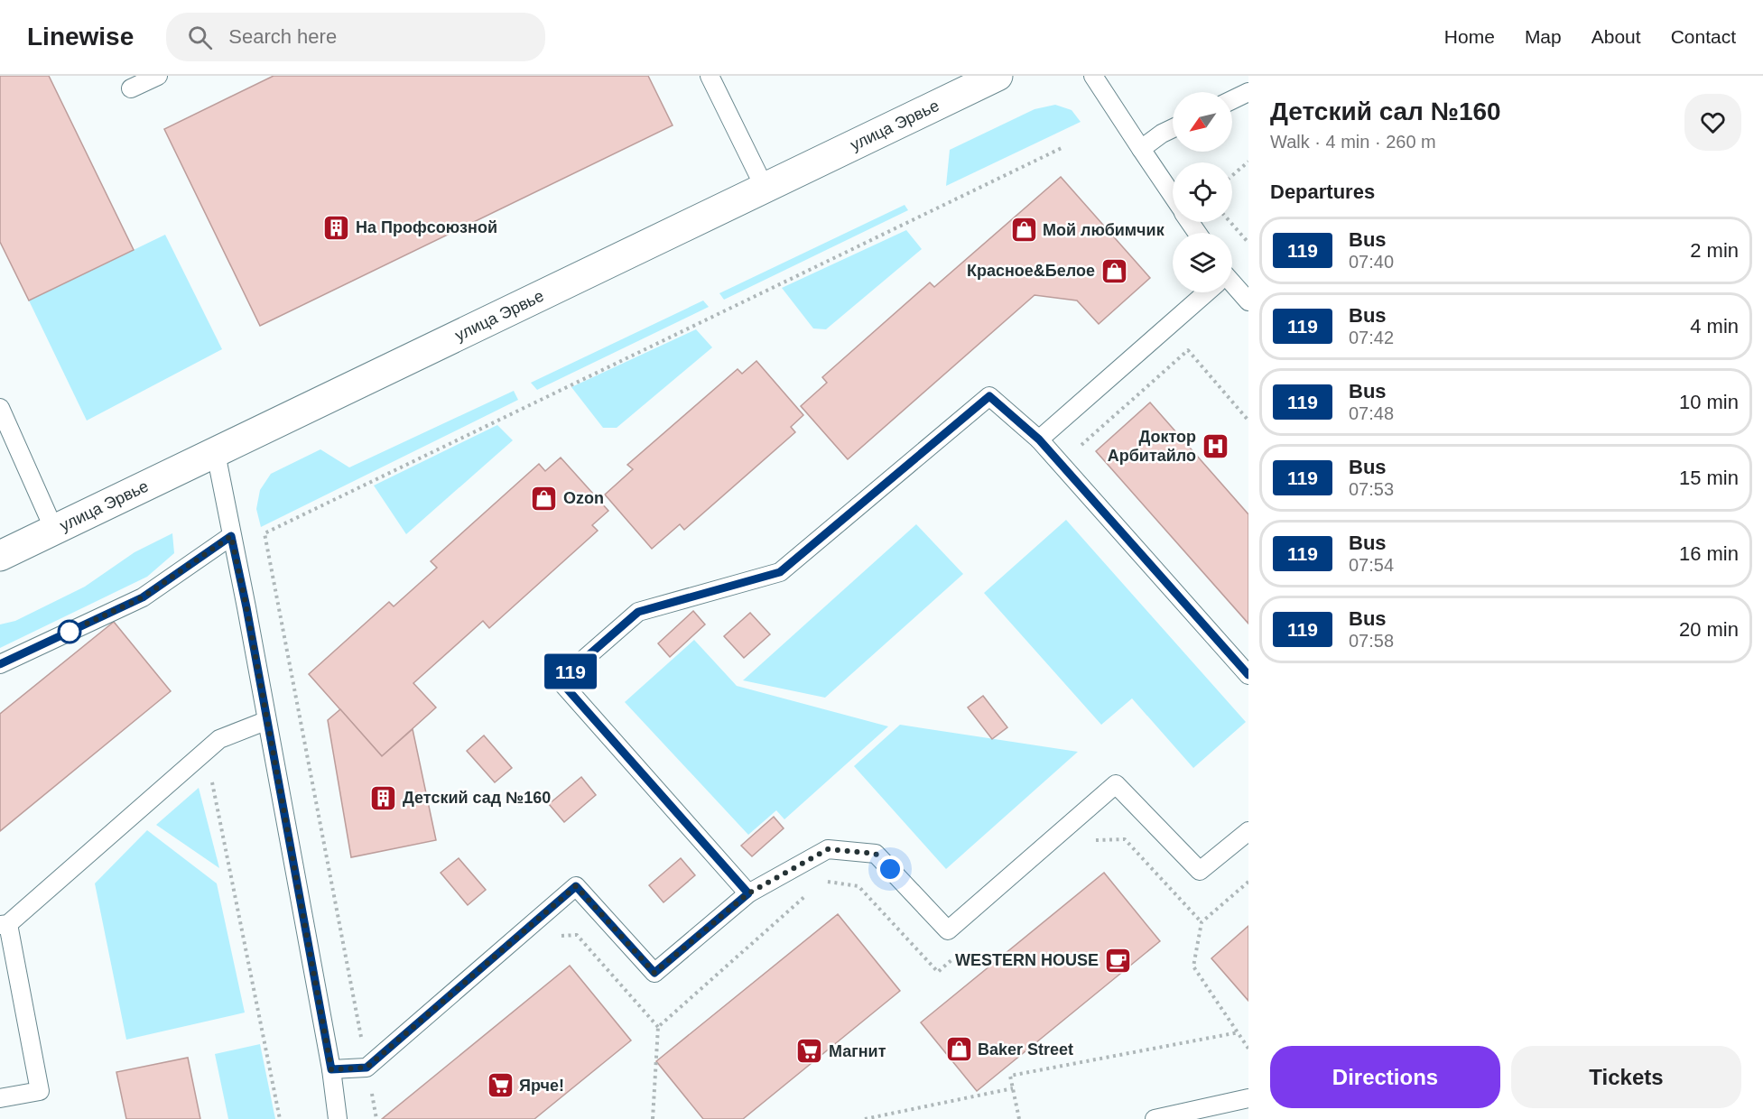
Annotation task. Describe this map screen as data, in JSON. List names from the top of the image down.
{
  "streets": {
    "street": ["улица Эрвье"]
  },
  "places": {
    "building": ["На Профсоюзной", "Детский сад №160"],
    "shop": [
      "Мой любимчик",
      "Красное&Белое",
      "Ozon",
      "Baker Street"
    ],
    "hospital": ["Доктор Арбитайло"],
    "cafe": ["WESTERN HOUSE"],
    "supermarket": ["Магнит", "Ярче!"]
  },
  "lines": ["bus line 119"],
  "north": "bottom left",
  "page": {
    "header": "Linewise",
    "search": "Search here",
    "nav": [
      "Home",
      "Map",
      "About",
      "Contact"
    ],
    "on_map": "119",
    "heading": [
      ["Детский сал №160", "Walk · 4 min · 260 m"],
      "Departures"
    ],
    "list": [
      {
        "mark": "119",
        "name": "Bus",
        "note": "07:40",
        "value": "2 min"
      },
      {
        "mark": "119",
        "name": "Bus",
        "note": "07:42",
        "value": "4 min"
      },
      {
        "mark": "119",
        "name": "Bus",
        "note": "07:48",
        "value": "10 min"
      },
      {
        "mark": "119",
        "name": "Bus",
        "note": "07:53",
        "value": "15 min"
      },
      {
        "mark": "119",
        "name": "Bus",
        "note": "07:54",
        "value": "16 min"
      },
      {
        "mark": "119",
        "name": "Bus",
        "note": "07:58",
        "value": "20 min"
      }
    ],
    "buttons": ["Directions", "Tickets"]
  }
}
